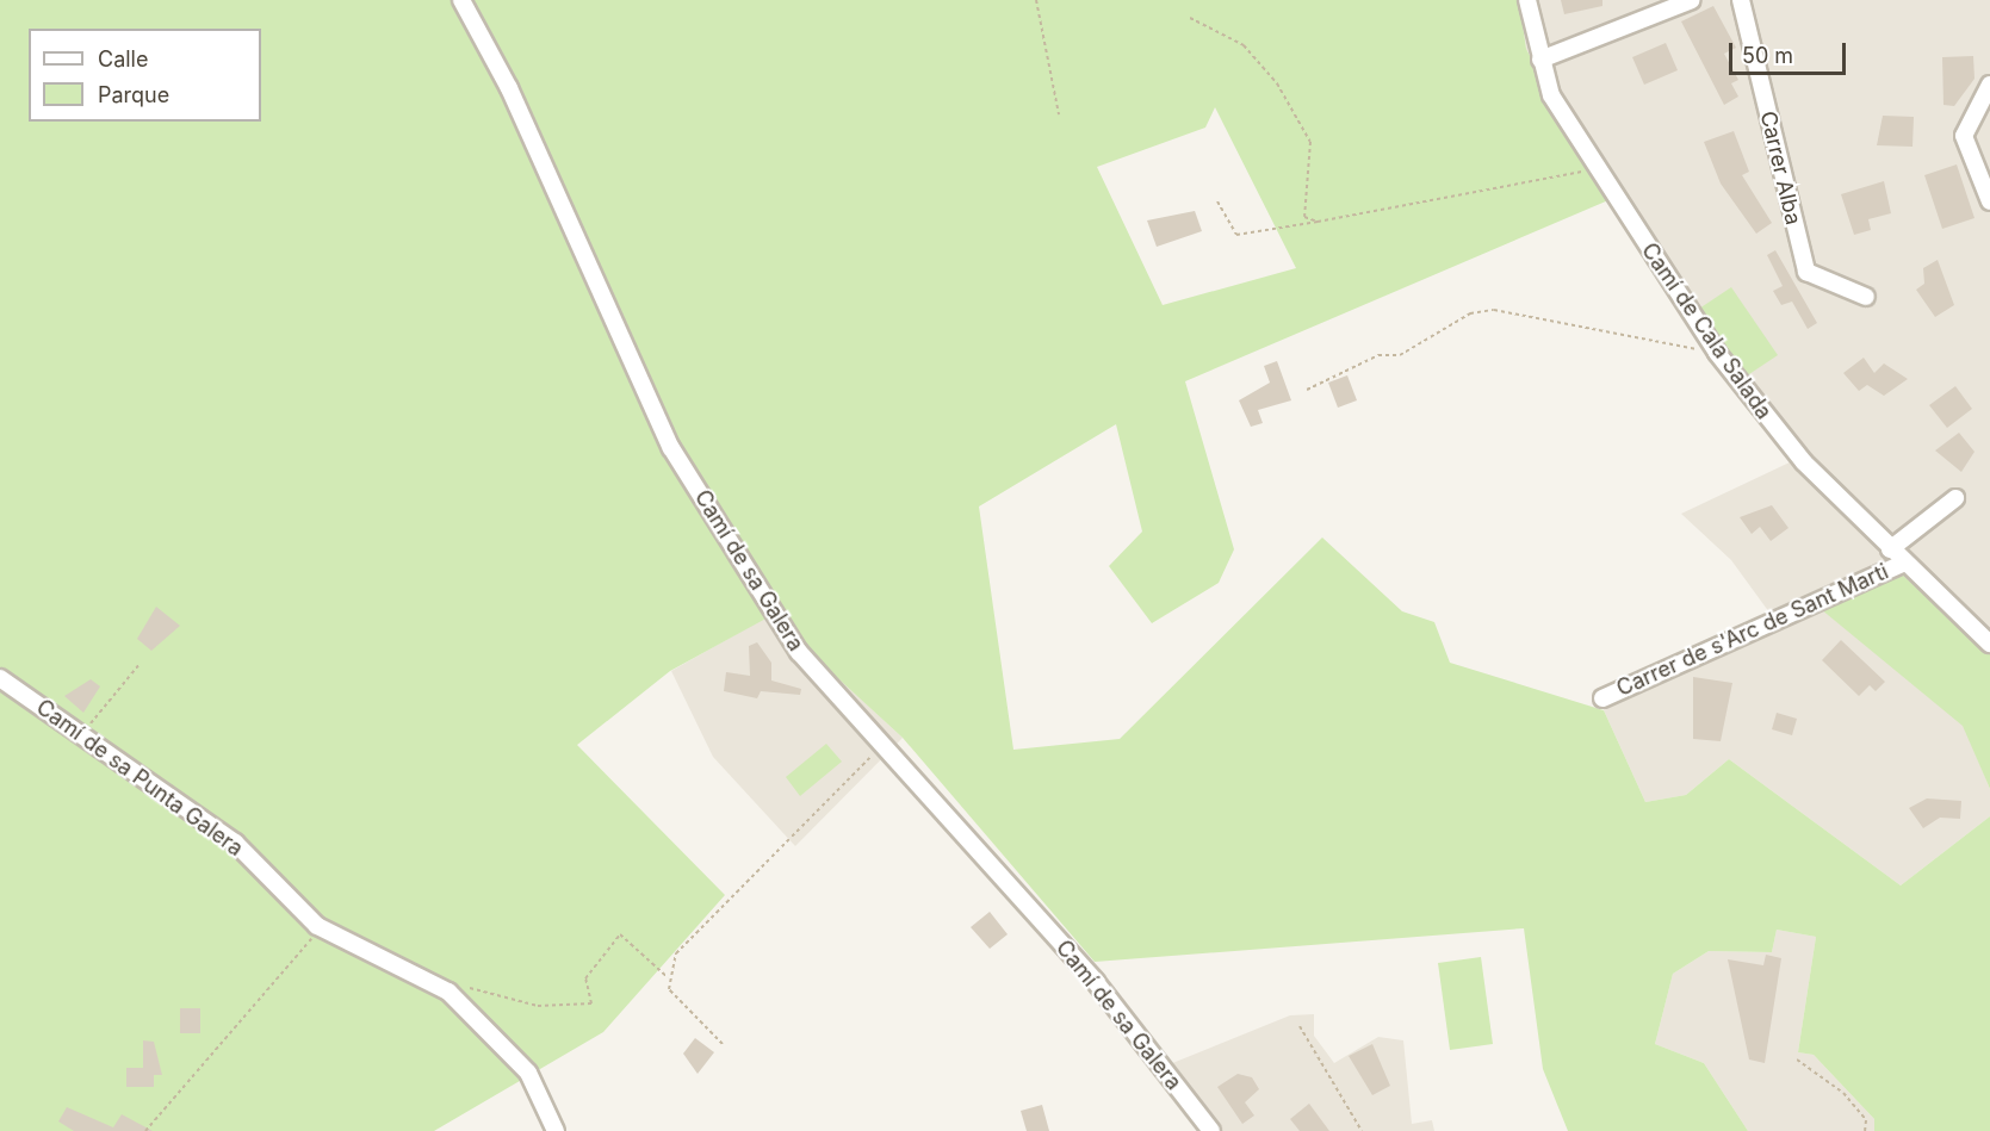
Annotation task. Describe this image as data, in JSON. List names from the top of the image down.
{
  "streets": {
    "street": [
      "Carrer Alba",
      "Camí de Cala Salada",
      "Camí de sa Galera",
      "Carrer de s'Arc de Sant Marti",
      "Camí de sa Punta Galera"
    ]
  },
  "crossings": [
    ["Camí de Cala Salada", "Carrer de s'Arc de Sant Marti"]
  ],
  "legend": ["Calle", "Parque"],
  "scale_bar": "50 m"
}
